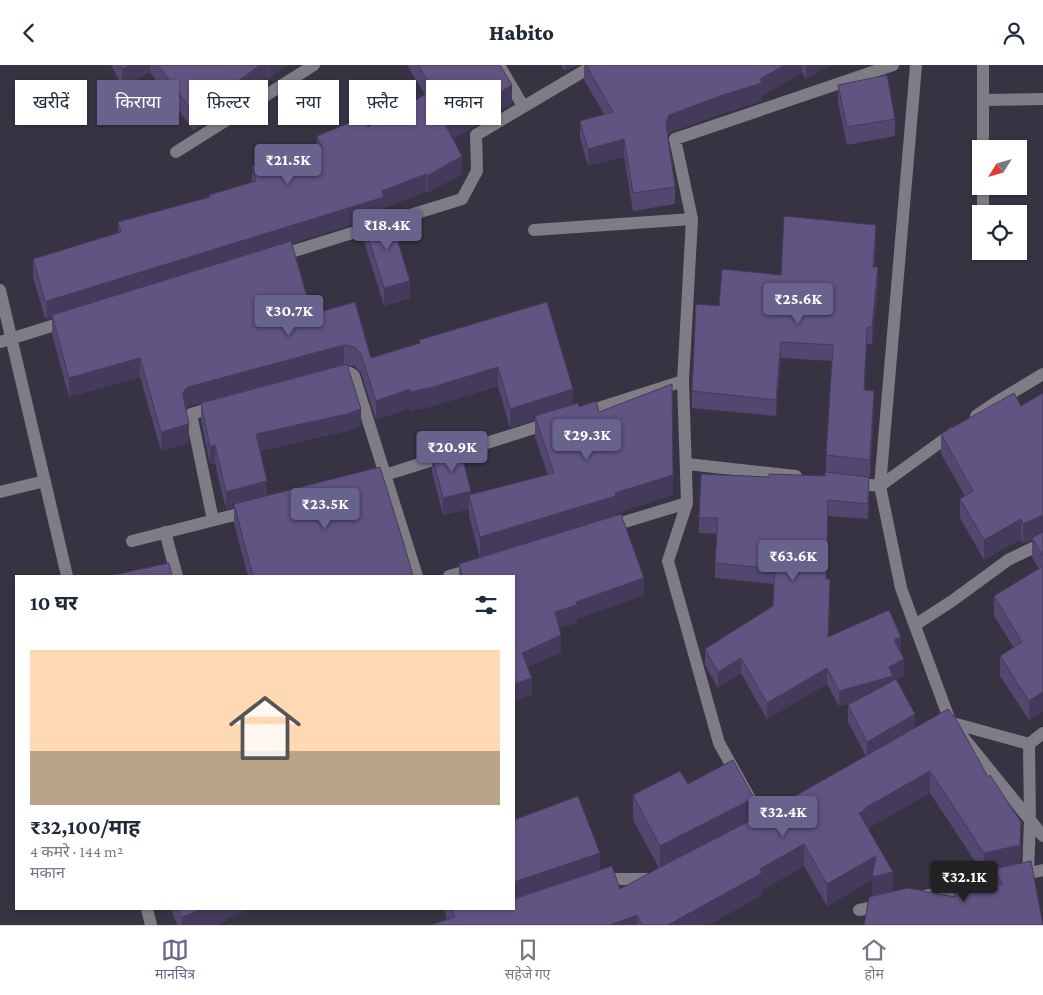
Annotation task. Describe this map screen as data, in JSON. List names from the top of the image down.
{
  "north": "bottom left",
  "page": {
    "header": "Habito",
    "chip": [
      "खरीदें",
      "किराया",
      "फ़िल्टर",
      "नया",
      "फ़्लैट",
      "मकान"
    ],
    "price": [
      "₹21.5K",
      "₹18.4K",
      "₹25.6K",
      "₹30.7K",
      "₹29.3K",
      "₹20.9K",
      "₹23.5K",
      "₹63.6K",
      "₹32.4K",
      "₹32.1K"
    ],
    "heading": "10 घर",
    "list": [
      {
        "name": "₹32,100/माह",
        "note": "4 कमरे · 144 m² · मकान"
      }
    ],
    "tabs": ["मानचित्र", "सहेजे गए", "होम"]
  }
}
